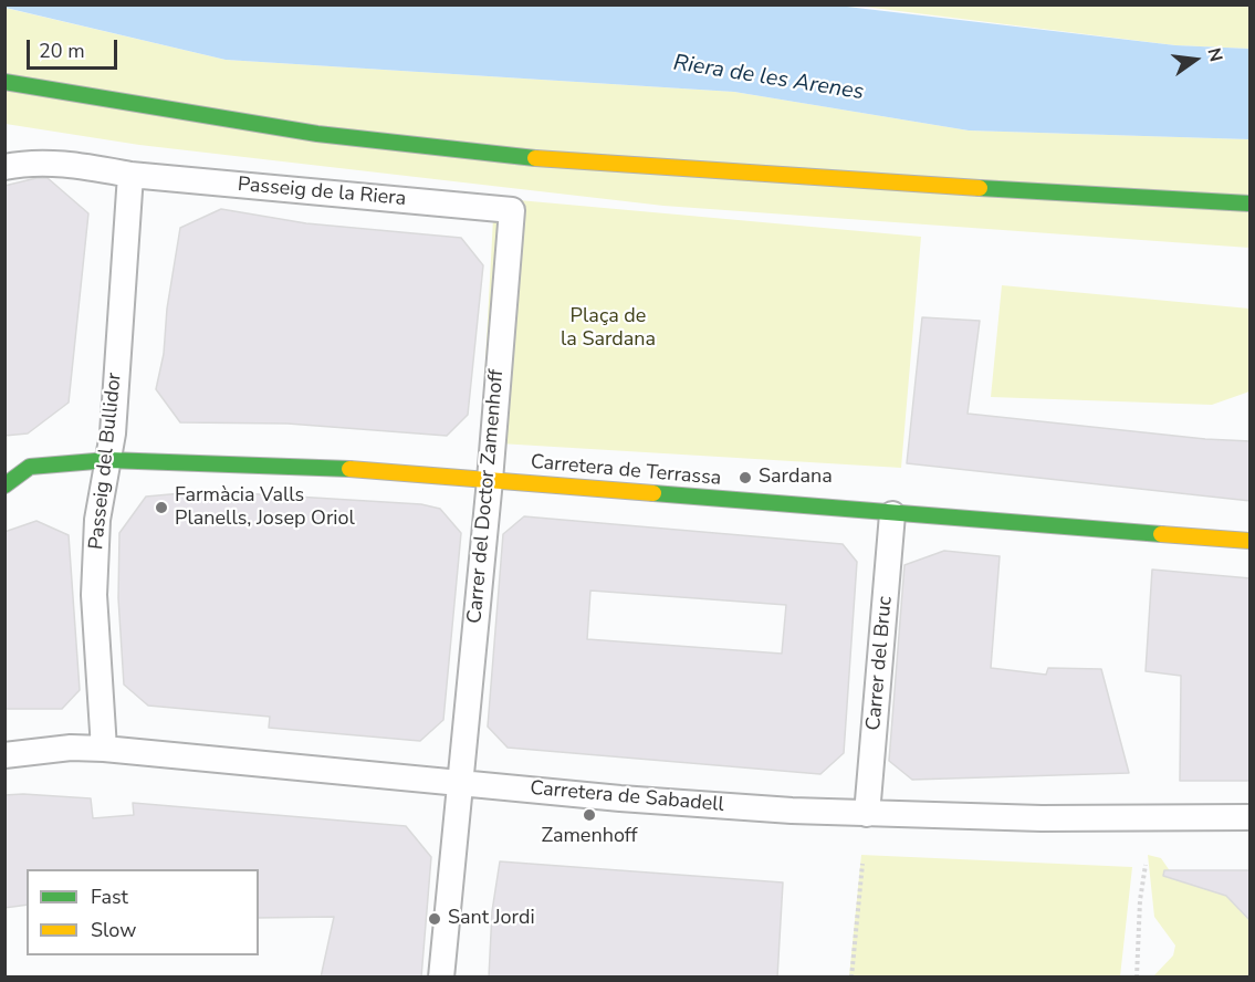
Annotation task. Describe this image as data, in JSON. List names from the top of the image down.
{
  "streets": {
    "street": [
      "Passeig de la Riera",
      "Passeig del Bullidor",
      "Carretera de Terrassa",
      "Carrer del Doctor Zamenhoff",
      "Carrer del Bruc",
      "Carretera de Sabadell"
    ]
  },
  "crossings": [
    ["Passeig de la Riera", "Passeig del Bullidor"],
    ["Passeig de la Riera", "Carrer del Doctor Zamenhoff"],
    ["Passeig del Bullidor", "Carretera de Terrassa"],
    ["Passeig del Bullidor", "Carretera de Sabadell"],
    ["Carretera de Terrassa", "Carrer del Doctor Zamenhoff"],
    ["Carretera de Terrassa", "Carrer del Bruc"],
    ["Carrer del Doctor Zamenhoff", "Carretera de Sabadell"],
    ["Carrer del Bruc", "Carretera de Sabadell"]
  ],
  "water": ["Riera de les Arenes"],
  "parks": ["Plaça de la Sardana"],
  "places": [
    "Sardana",
    "Farmàcia Valls Planells, Josep Oriol",
    "Zamenhoff",
    "Sant Jordi"
  ],
  "legend": ["Fast", "Slow"],
  "scale_bar": "20 m",
  "north": "right"
}
